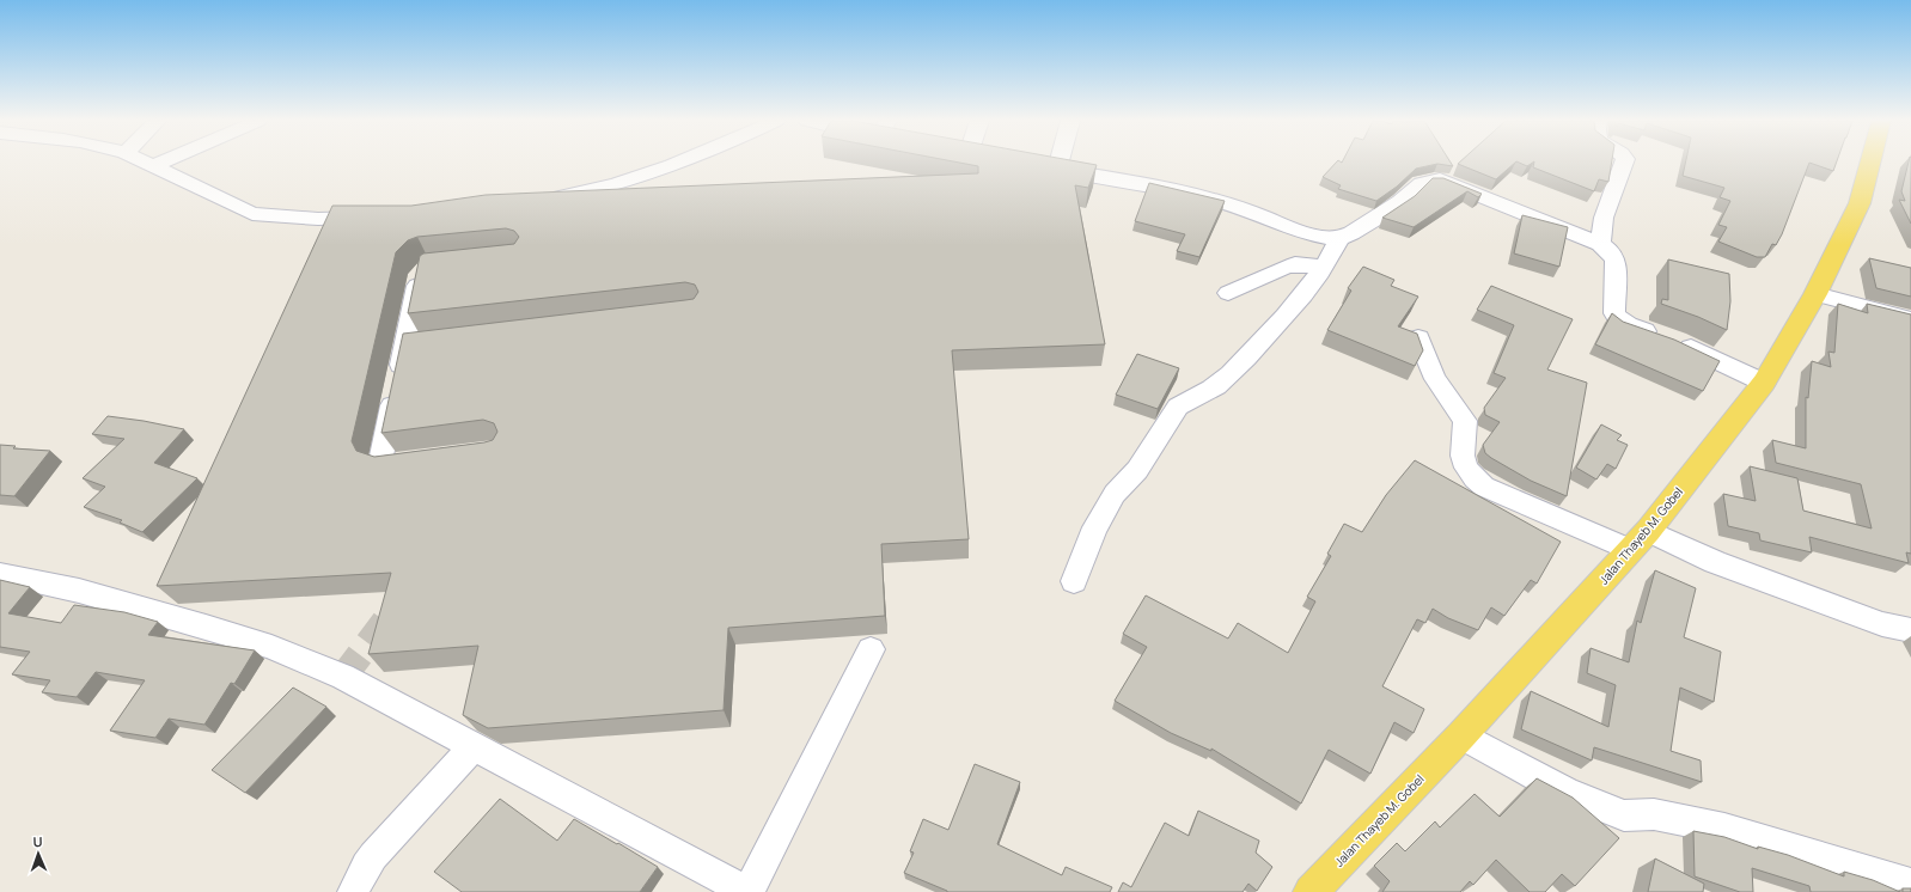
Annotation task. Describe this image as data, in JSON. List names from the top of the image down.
{
  "streets": {
    "main road": ["Jalan Thayeb M. Gobel"]
  },
  "north": "top"
}
